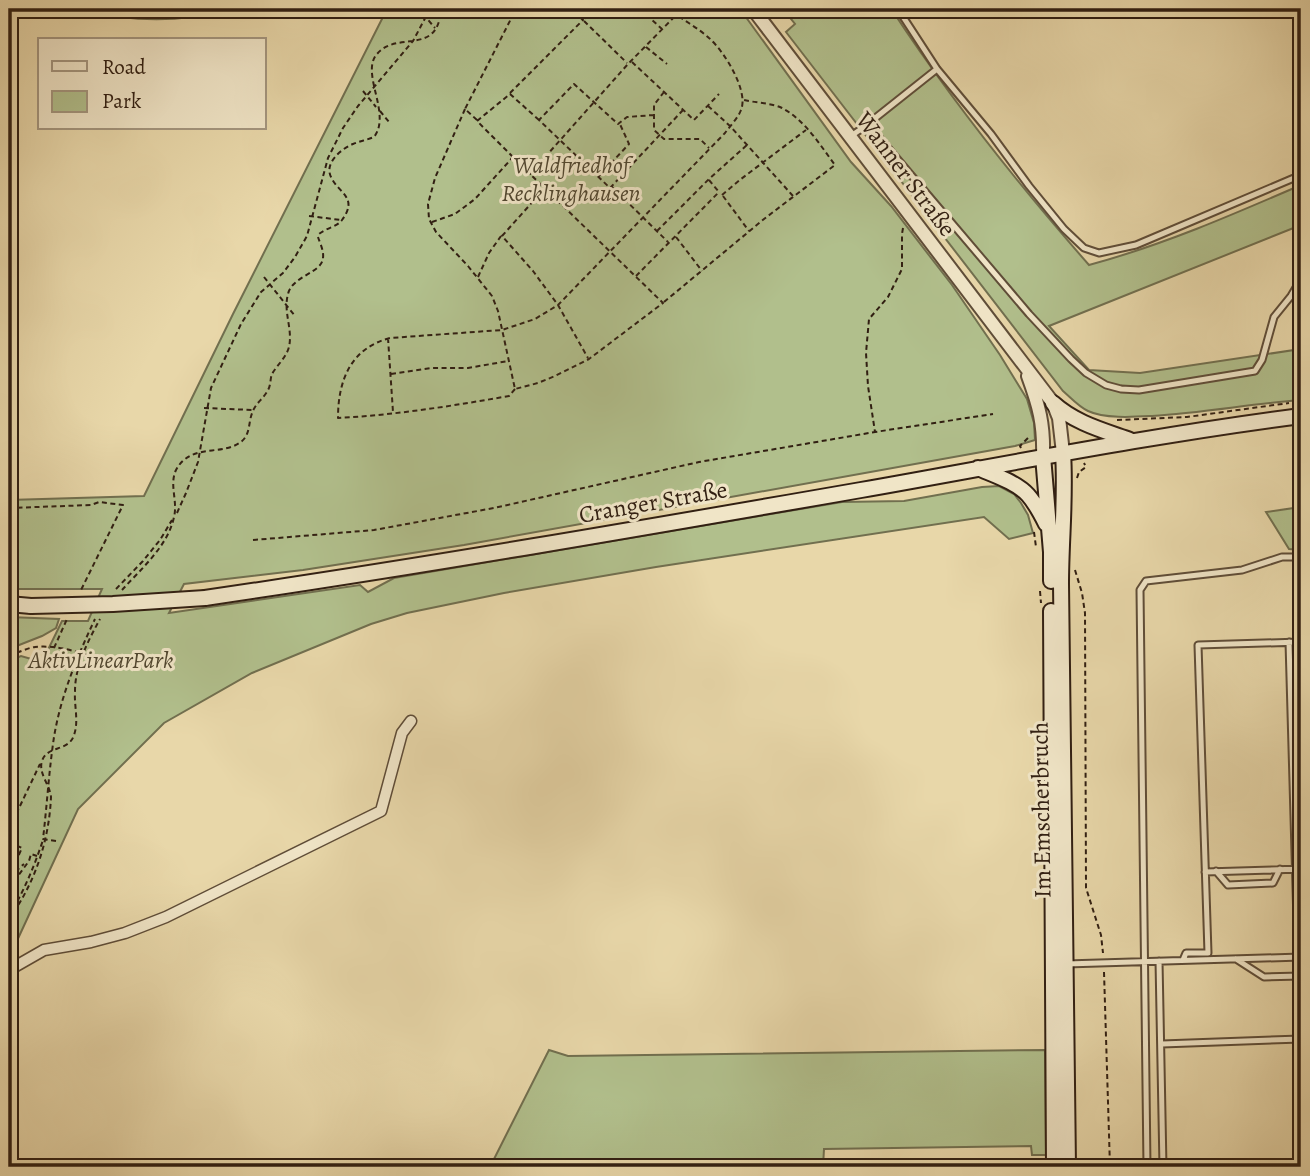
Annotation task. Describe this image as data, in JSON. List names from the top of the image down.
{
  "streets": {
    "main road": ["Cranger Straße", "Im Emscherbruch"],
    "street": ["Wanner Straße"]
  },
  "crossings": [
    ["Wanner Straße", "Cranger Straße"],
    ["Wanner Straße", "Im Emscherbruch"],
    ["Cranger Straße", "Im Emscherbruch"]
  ],
  "parks": ["Waldfriedhof Recklinghausen", "AktivLinearPark"],
  "legend": ["Road", "Park"]
}
